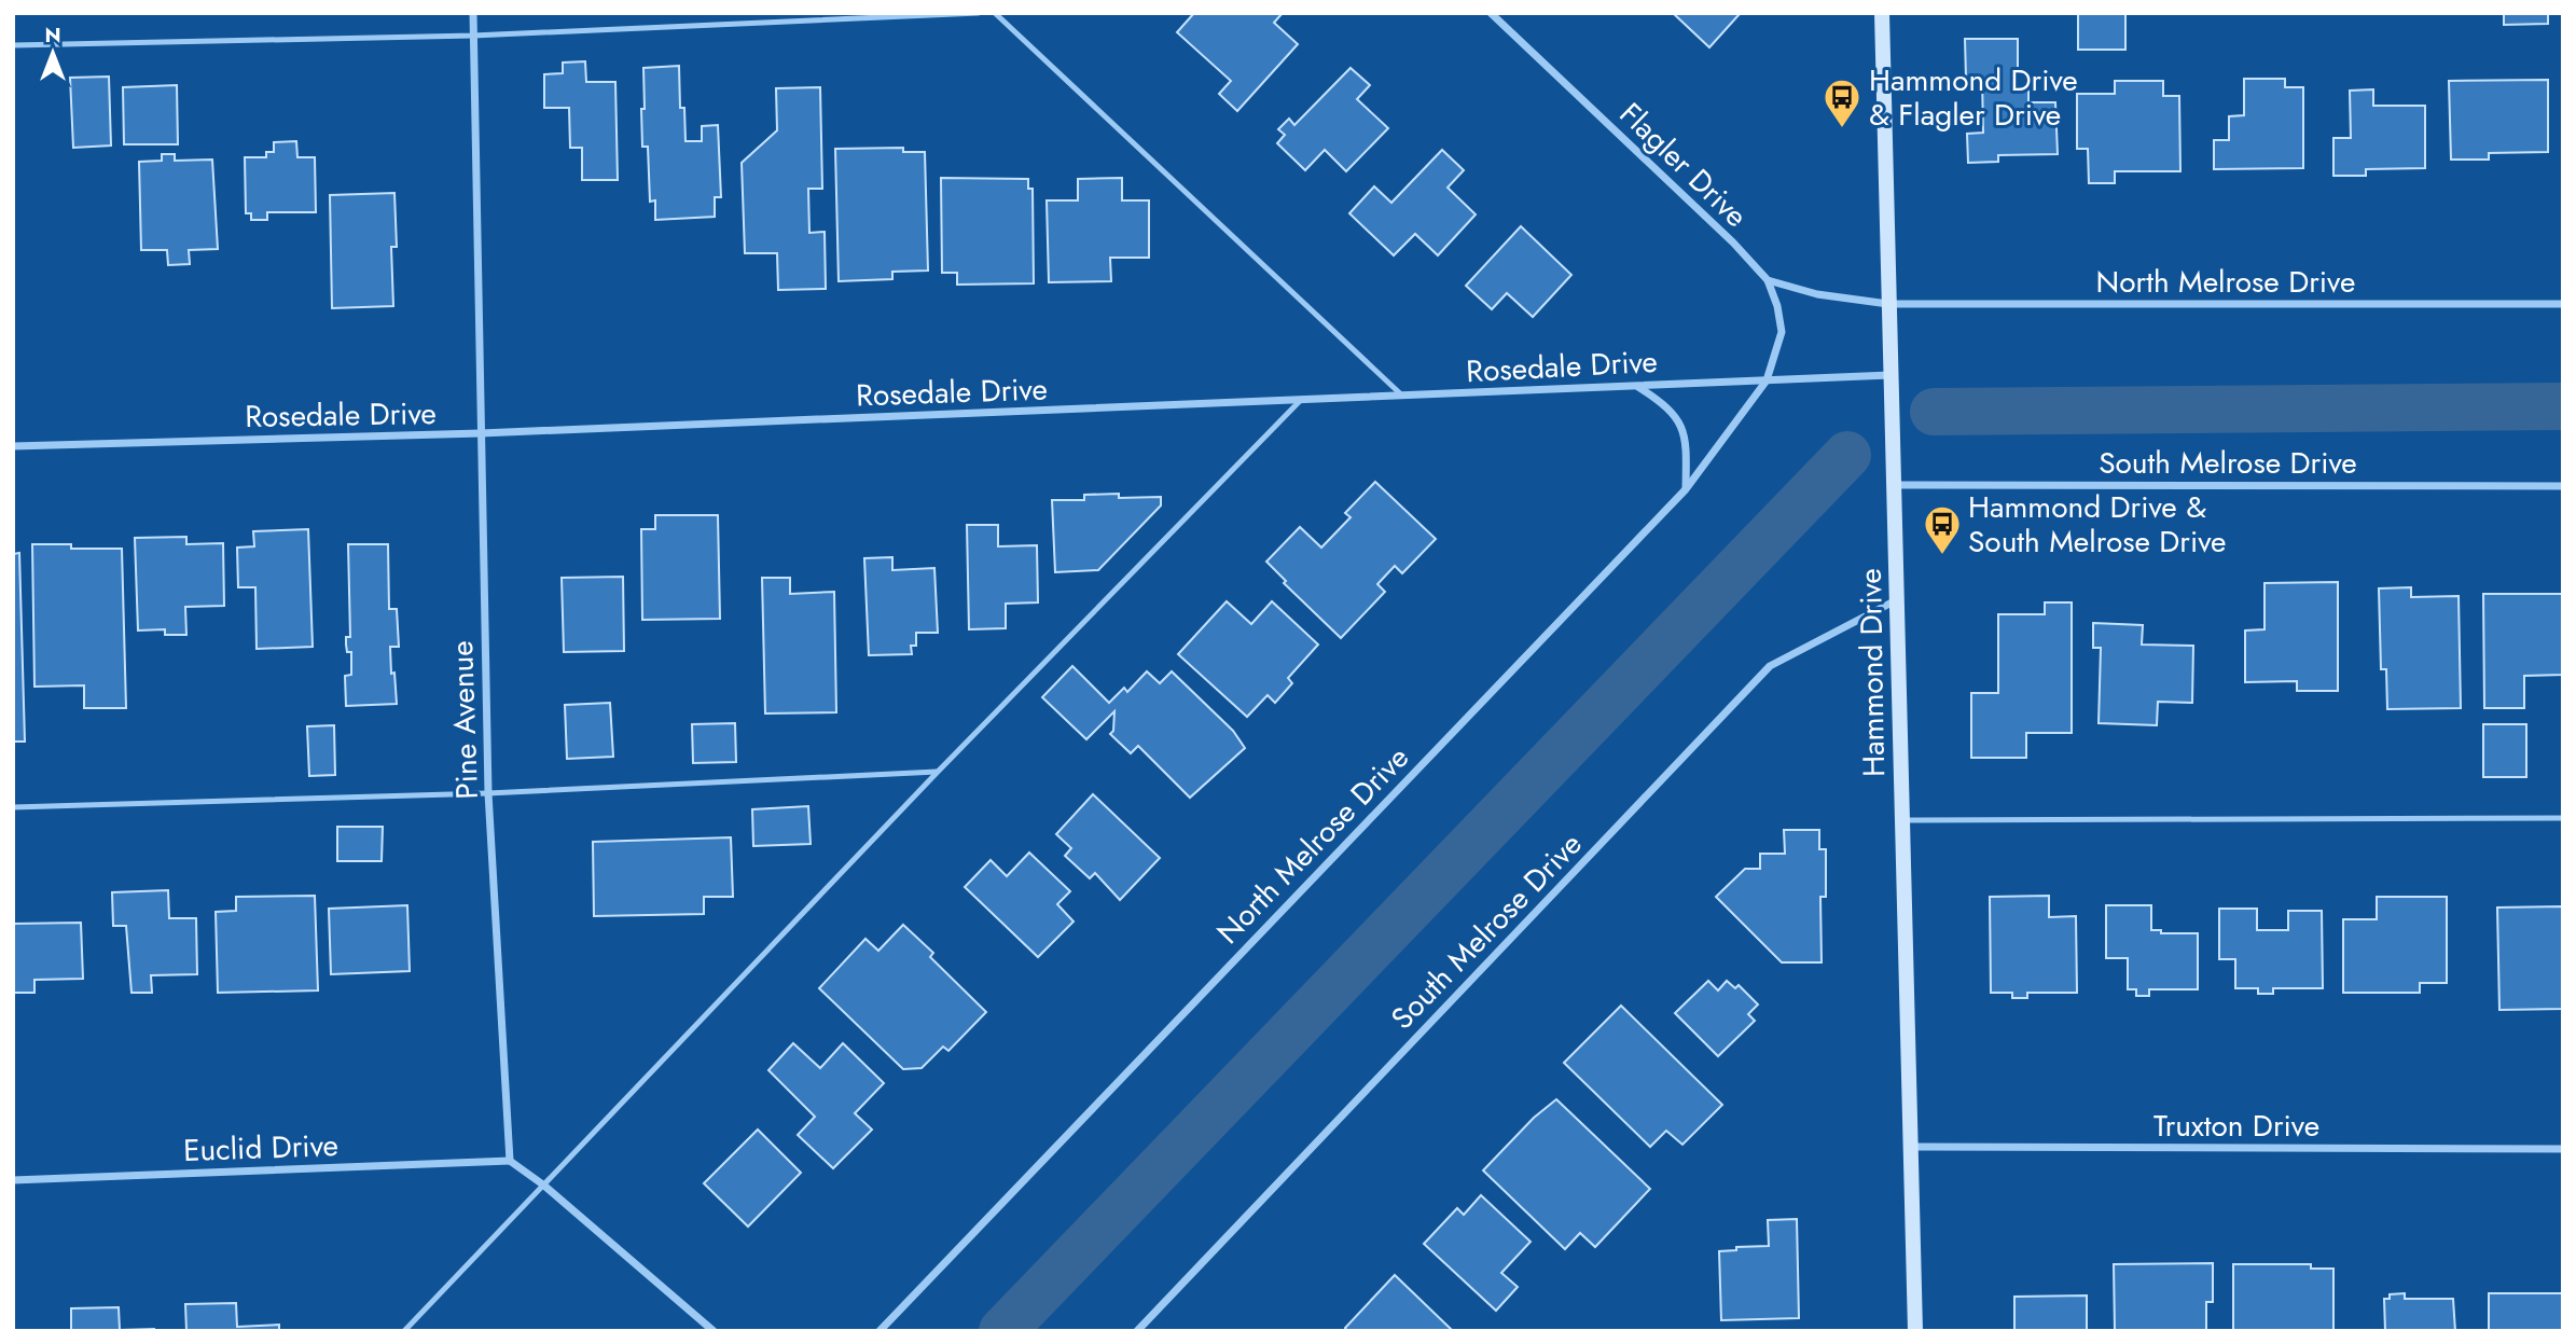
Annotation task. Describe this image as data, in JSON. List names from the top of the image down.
{
  "streets": {
    "street": [
      "Flagler Drive",
      "North Melrose Drive",
      "Rosedale Drive",
      "South Melrose Drive",
      "Hammond Drive",
      "Pine Avenue",
      "Truxton Drive",
      "Euclid Drive"
    ]
  },
  "crossings": [
    ["Flagler Drive", "North Melrose Drive"],
    ["Flagler Drive", "Rosedale Drive"],
    ["North Melrose Drive", "Rosedale Drive"],
    ["North Melrose Drive", "Hammond Drive"],
    ["Rosedale Drive", "Hammond Drive"],
    ["Rosedale Drive", "Pine Avenue"],
    ["South Melrose Drive", "Hammond Drive"],
    ["Hammond Drive", "Truxton Drive"],
    ["Pine Avenue", "Euclid Drive"]
  ],
  "places": {
    "bus stop": ["Hammond Drive & Flagler Drive", "Hammond Drive & South Melrose Drive"]
  },
  "north": "top"
}
